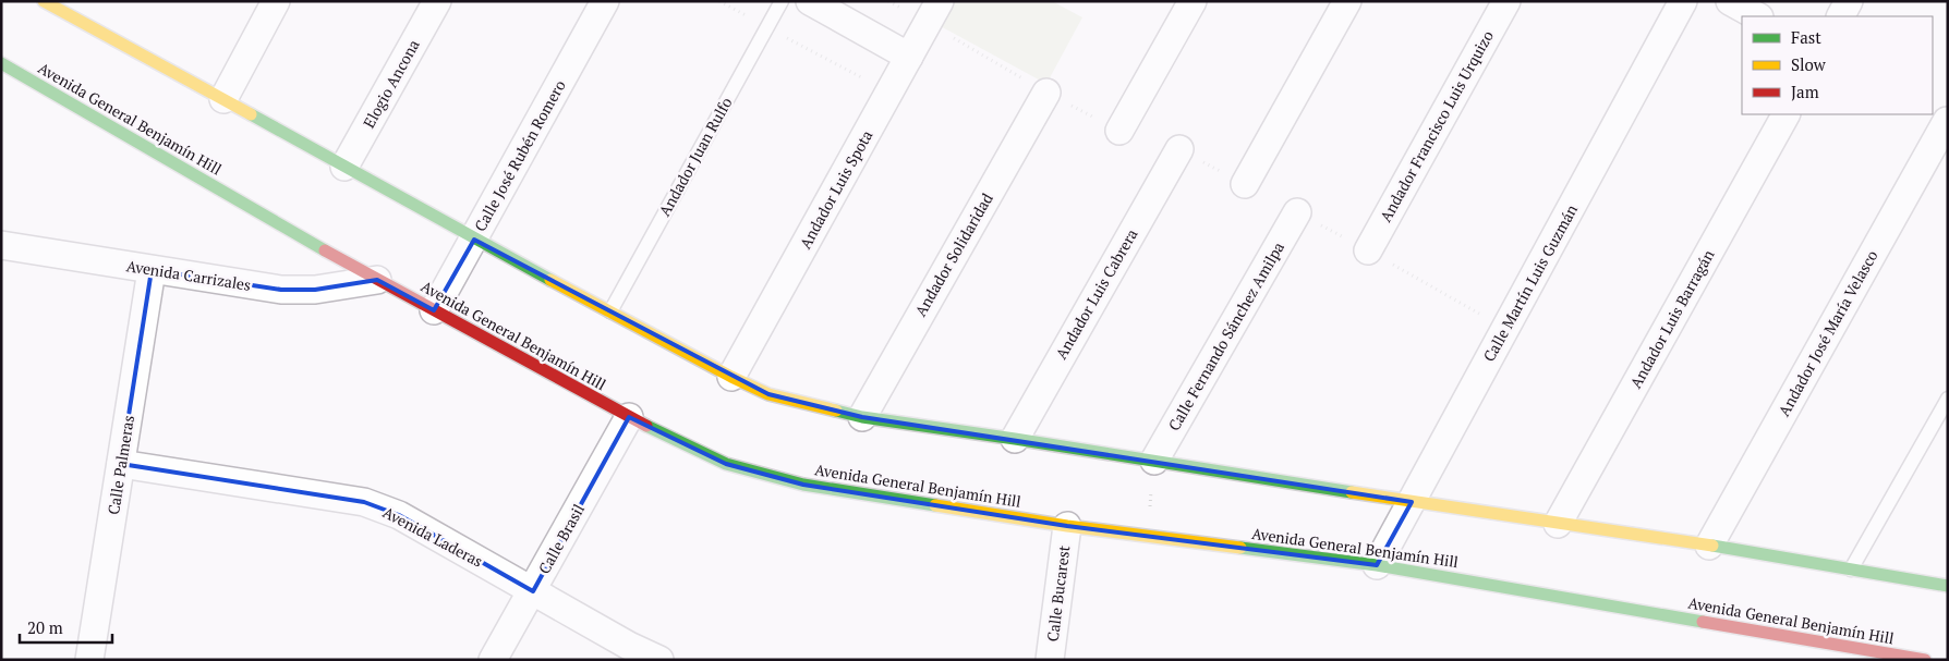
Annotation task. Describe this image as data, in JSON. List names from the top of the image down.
{
  "streets": {
    "main road": ["Avenida General Benjamín Hill"],
    "street": [
      "Elogio Ancona",
      "Andador Francisco Luis Urquizo",
      "Calle José Rubén Romero",
      "Andador Luis Spota",
      "Andador Solidaridad",
      "Avenida Carrizales",
      "Calle Martín Luis Guzmán",
      "Andador Luis Cabrera",
      "Andador Luis Barragán",
      "Andador José María Velasco",
      "Calle Fernando Sánchez Amilpa",
      "Calle Palmeras",
      "Avenida Laderas",
      "Calle Brasil",
      "Calle Bucarest"
    ],
    "lane": ["Andador Juan Rulfo"]
  },
  "crossings": [
    ["Avenida General Benjamín Hill", "Calle José Rubén Romero"],
    ["Avenida General Benjamín Hill", "Avenida Carrizales"],
    ["Avenida General Benjamín Hill", "Calle Martín Luis Guzmán"],
    ["Avenida General Benjamín Hill", "Calle Brasil"],
    ["Avenida General Benjamín Hill", "Calle Bucarest"],
    ["Avenida Carrizales", "Calle Palmeras"],
    ["Calle Palmeras", "Avenida Laderas"],
    ["Avenida Laderas", "Calle Brasil"]
  ],
  "legend": ["Fast", "Slow", "Jam"],
  "scale_bar": "20 m"
}
